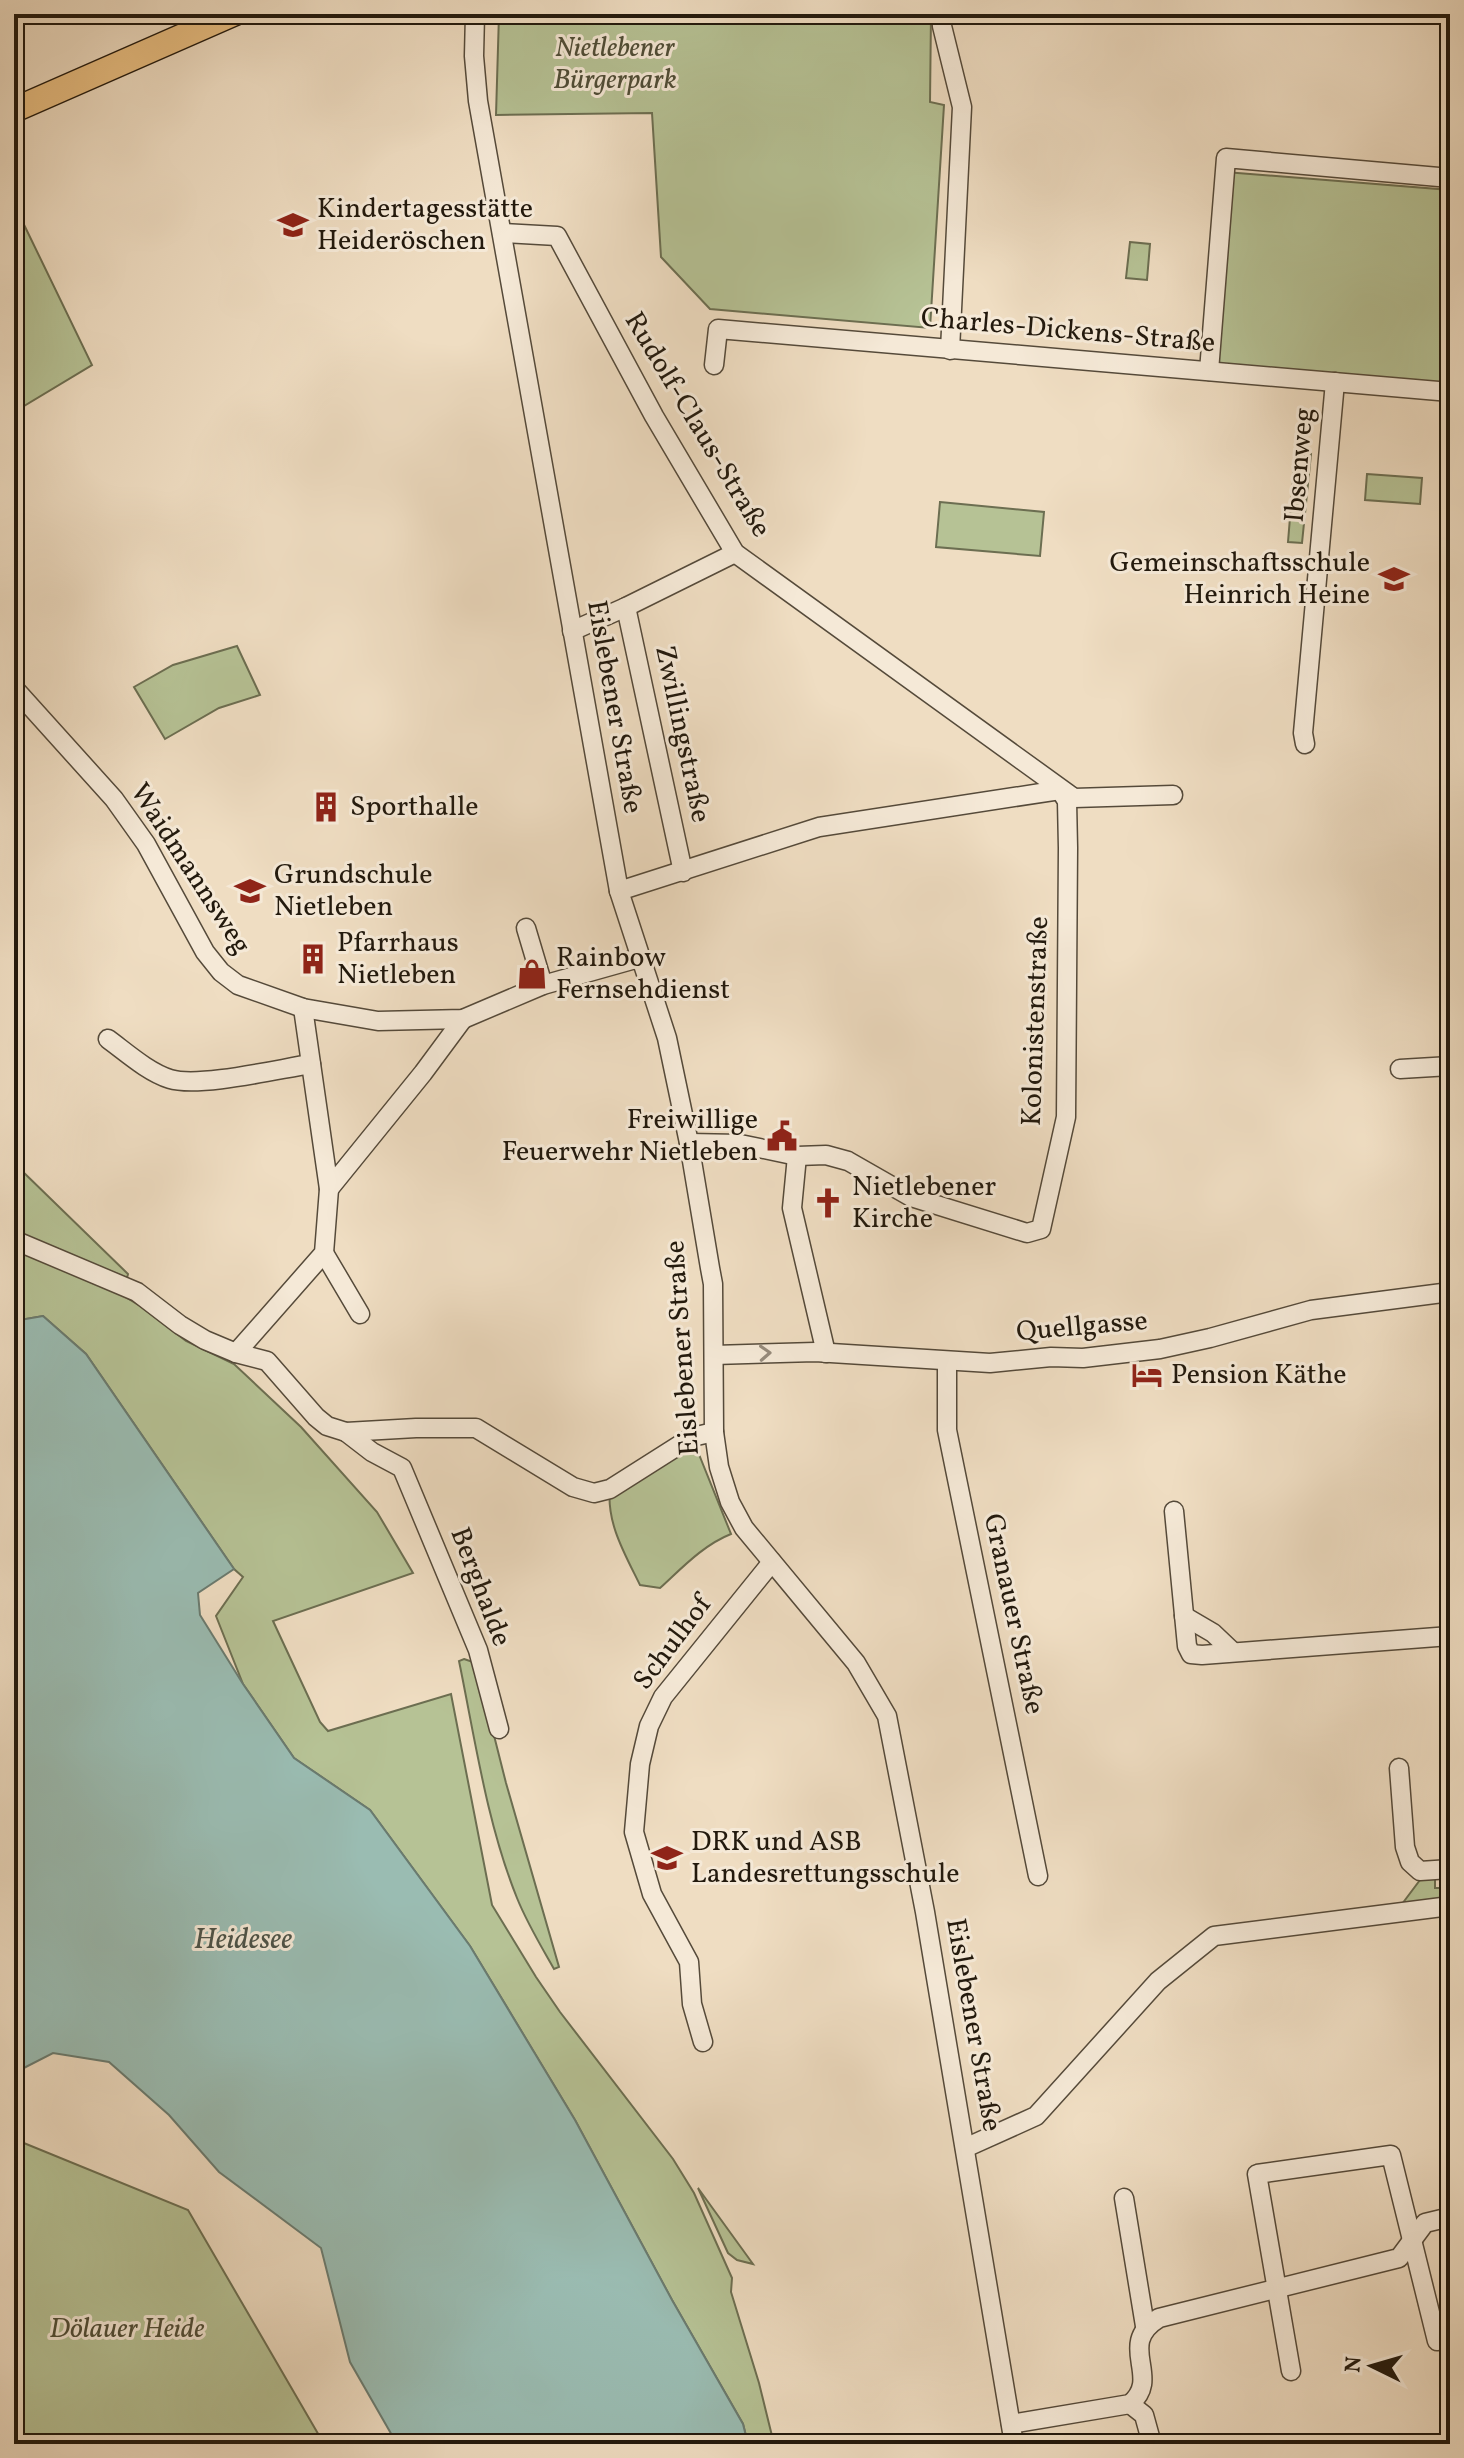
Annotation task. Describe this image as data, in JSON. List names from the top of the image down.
{
  "streets": {
    "street": [
      "Charles-Dickens-Straße",
      "Rudolf-Claus-Straße",
      "Ibsenweg",
      "Eislebener Straße",
      "Zwillingstraße",
      "Waidmannsweg",
      "Kolonistenstraße",
      "Quellgasse",
      "Berghalde",
      "Granauer Straße",
      "Schulhof"
    ]
  },
  "crossings": [
    ["Charles-Dickens-Straße", "Ibsenweg"],
    ["Rudolf-Claus-Straße", "Eislebener Straße"],
    ["Rudolf-Claus-Straße", "Kolonistenstraße"],
    ["Eislebener Straße", "Waidmannsweg"],
    ["Eislebener Straße", "Quellgasse"],
    ["Eislebener Straße", "Schulhof"],
    ["Quellgasse", "Granauer Straße"]
  ],
  "water": ["Heidesee"],
  "parks": ["Nietlebener Bürgerpark", "Dölauer Heide"],
  "places": {
    "school or university": [
      "Kindertagesstätte Heideröschen",
      "Gemeinschaftsschule Heinrich Heine",
      "Grundschule Nietleben",
      "DRK und ASB Landesrettungsschule"
    ],
    "building": ["Sporthalle", "Pfarrhaus Nietleben"],
    "shop": ["Rainbow Fernsehdienst"],
    "public building": ["Freiwillige Feuerwehr Nietleben"],
    "church": ["Nietlebener Kirche"],
    "hotel": ["Pension Käthe"]
  },
  "north": "left"
}
